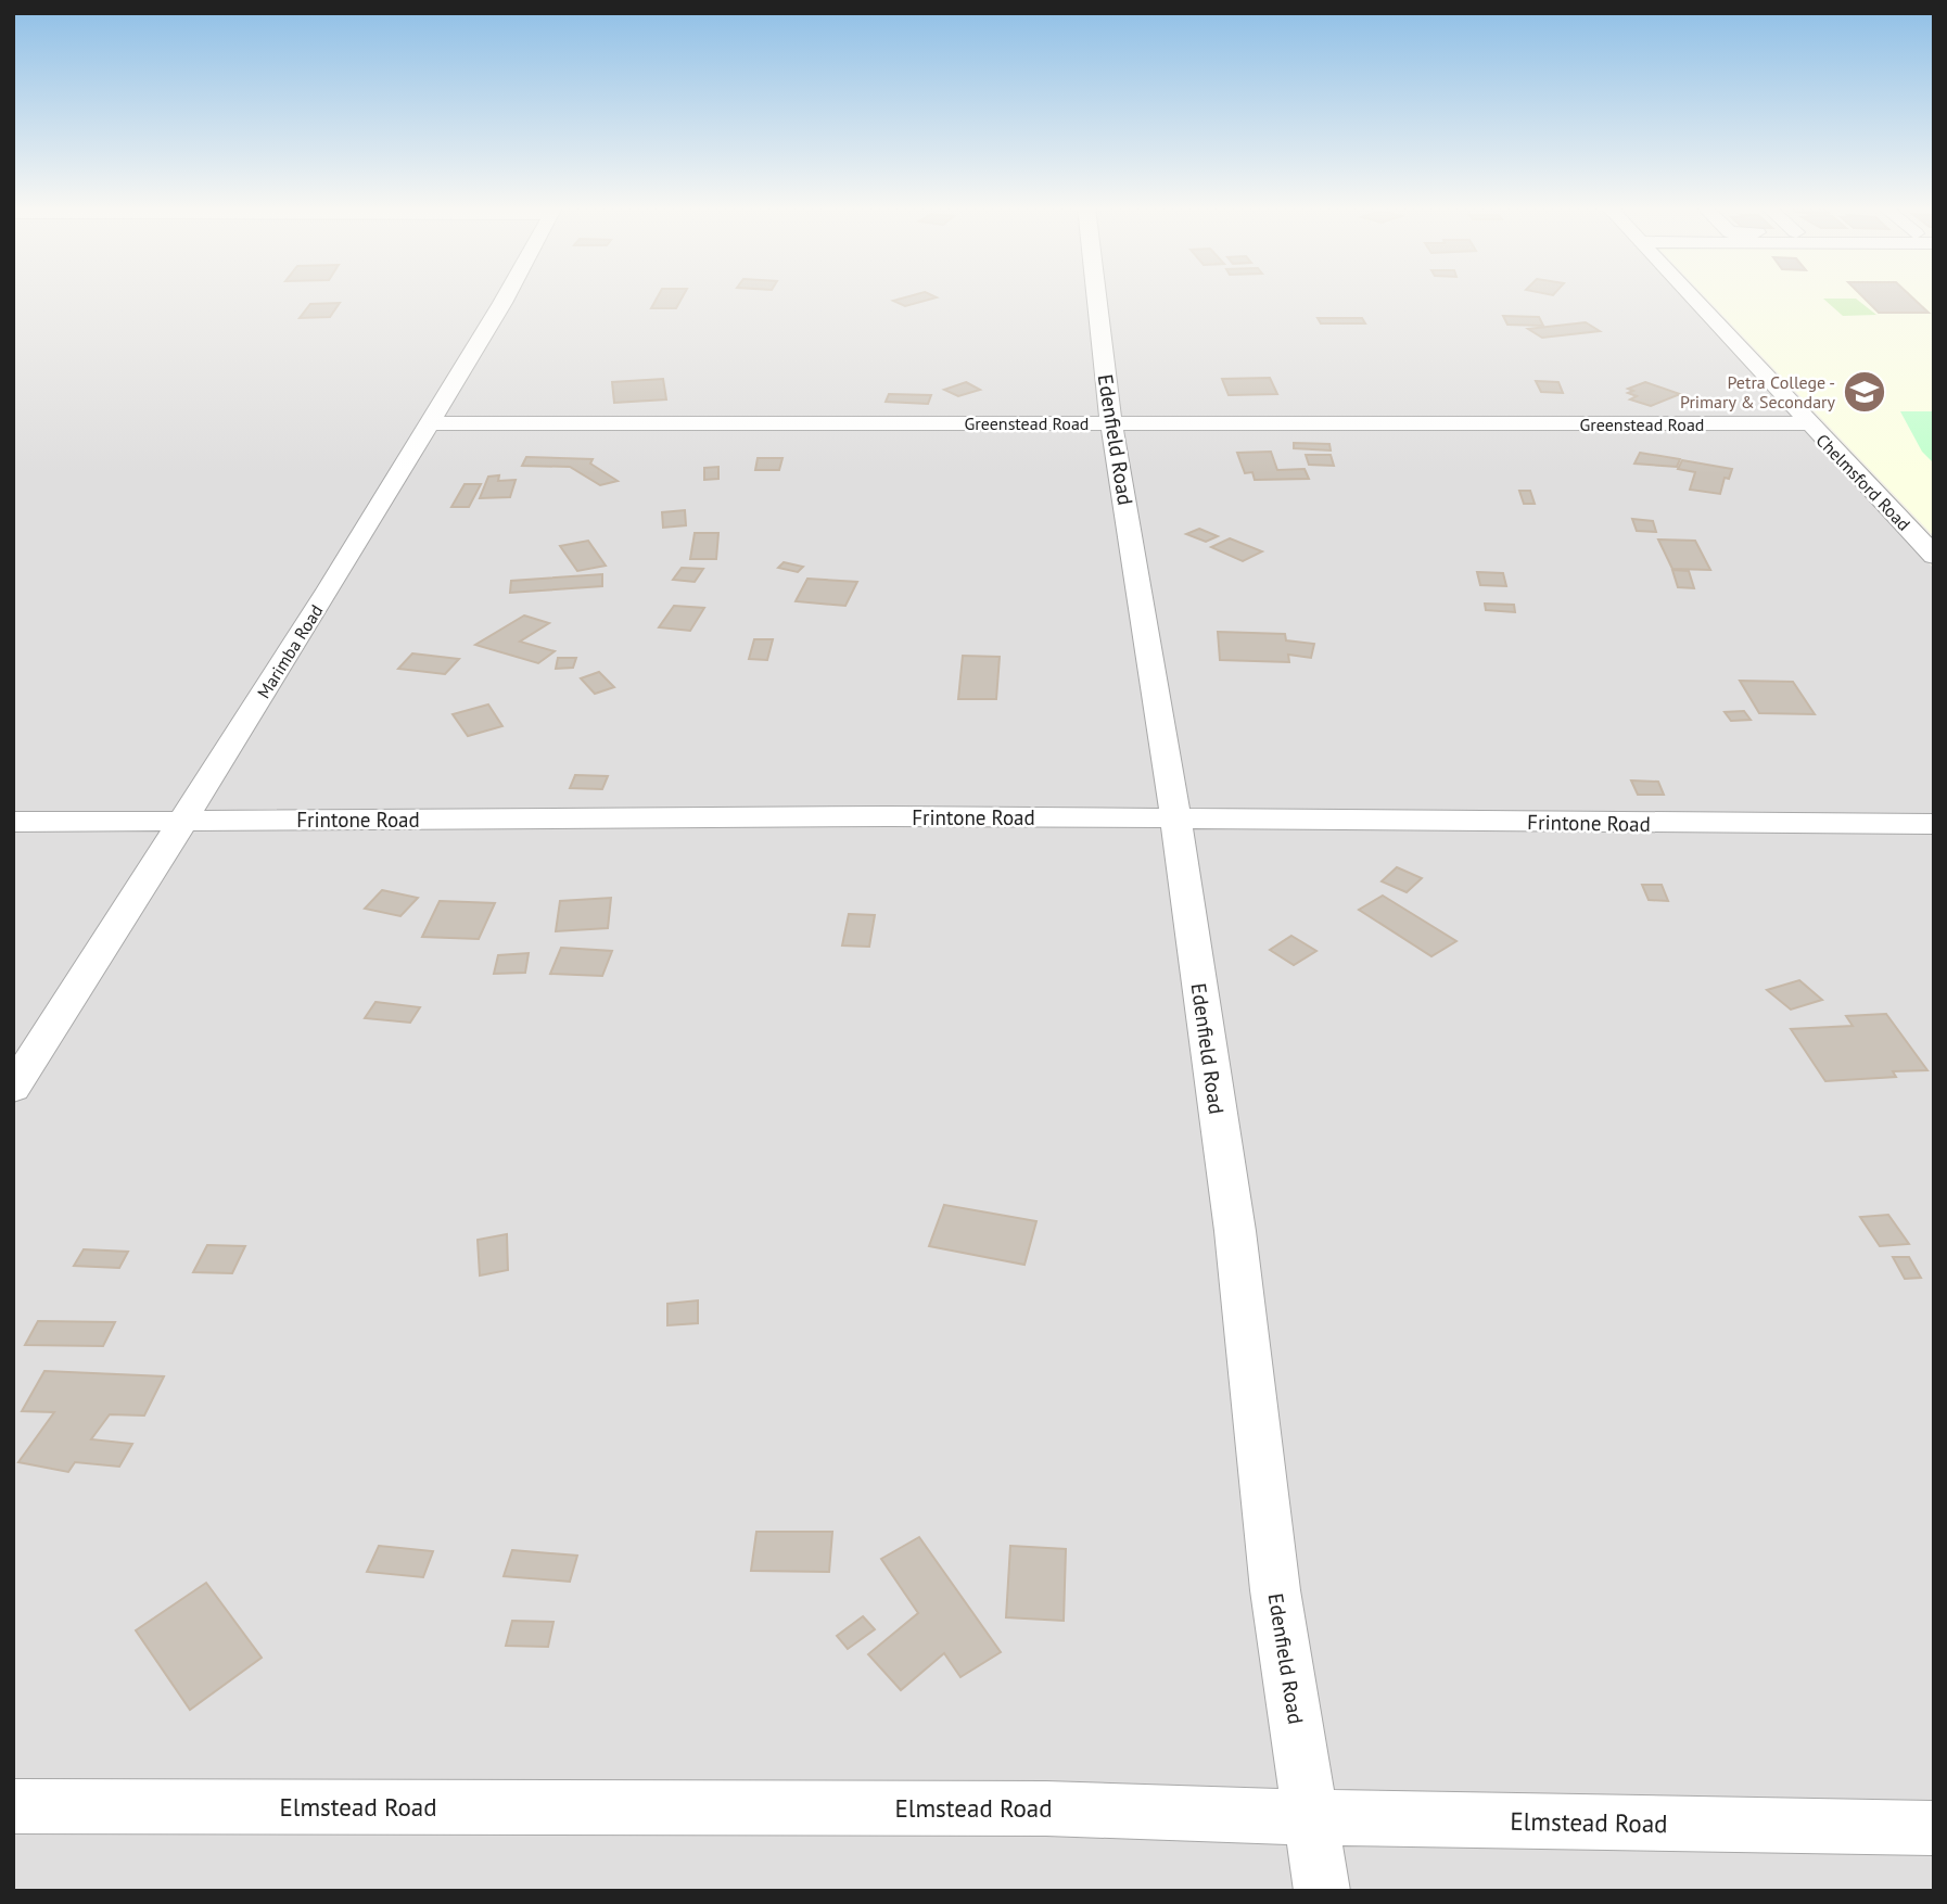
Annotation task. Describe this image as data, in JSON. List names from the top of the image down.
{
  "streets": {
    "street": [
      "Greenstead Road",
      "Edenfield Road",
      "Chelmsford Road",
      "Marimba Road",
      "Frintone Road",
      "Elmstead Road"
    ]
  },
  "crossings": [
    ["Greenstead Road", "Edenfield Road"],
    ["Greenstead Road", "Chelmsford Road"],
    ["Greenstead Road", "Marimba Road"],
    ["Edenfield Road", "Frintone Road"],
    ["Edenfield Road", "Elmstead Road"],
    ["Marimba Road", "Frintone Road"]
  ],
  "places": {
    "school or university": ["Petra College - Primary & Secondary"]
  }
}
